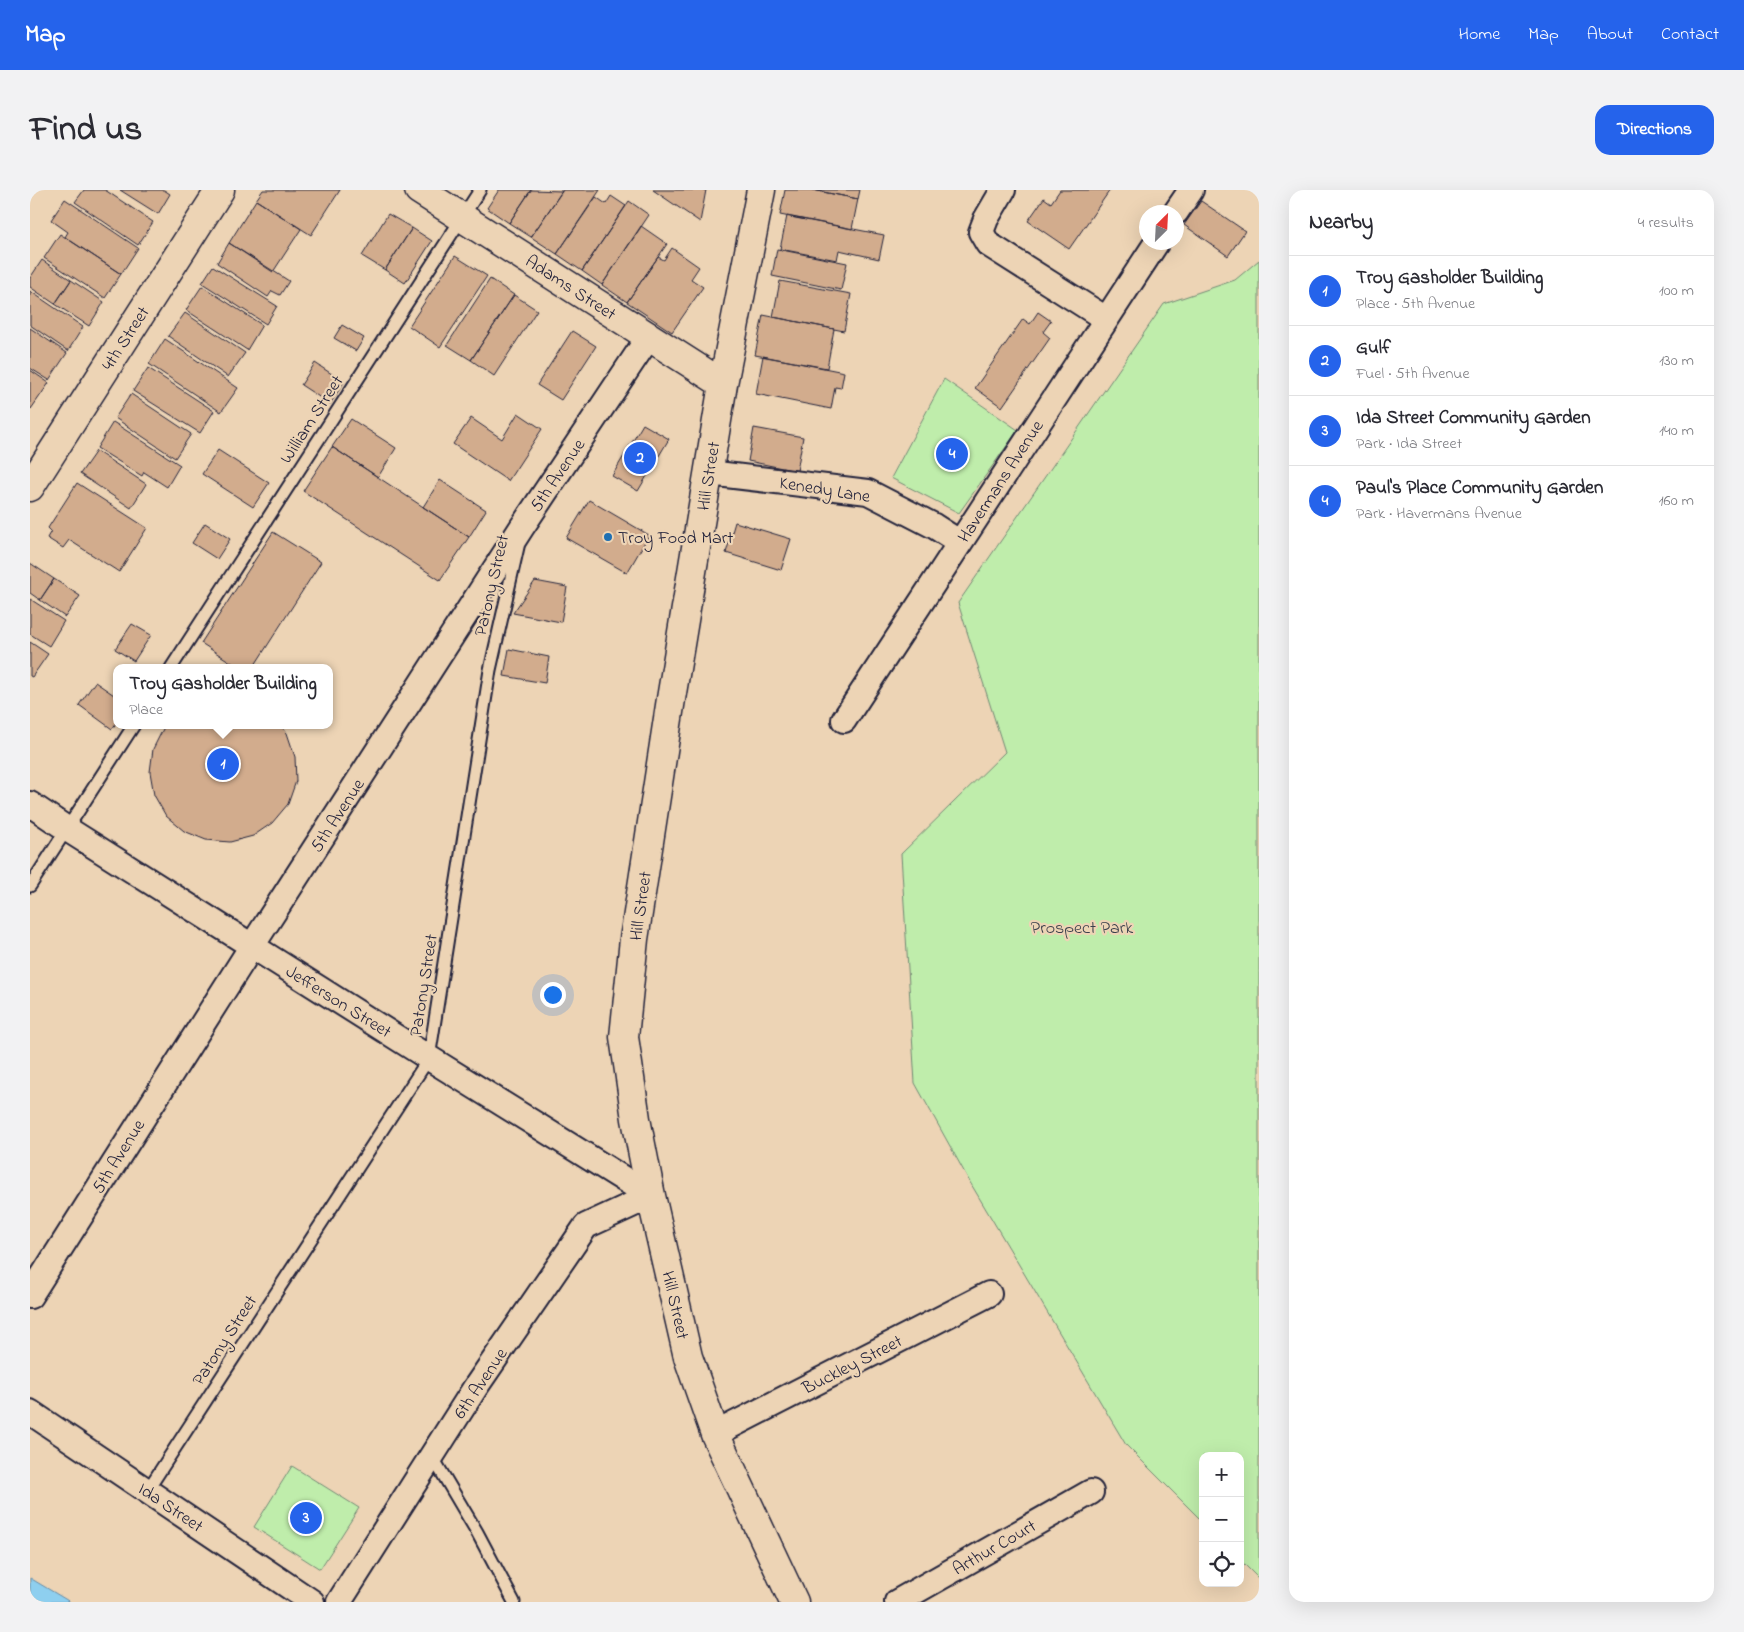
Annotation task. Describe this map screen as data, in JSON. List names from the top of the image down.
{
  "streets": {
    "street": [
      "Adams Street",
      "4th Street",
      "5th Avenue",
      "Hill Street",
      "Havermans Avenue",
      "Kenedy Lane",
      "Jefferson Street",
      "Buckley Street",
      "6th Avenue",
      "Ida Street",
      "Arthur Court"
    ],
    "lane": ["William Street", "Patony Street"]
  },
  "crossings": [
    ["Adams Street", "William Street"],
    ["Adams Street", "5th Avenue"],
    ["Adams Street", "Hill Street"],
    ["5th Avenue", "Patony Street"],
    ["5th Avenue", "Jefferson Street"],
    ["Hill Street", "Kenedy Lane"],
    ["Hill Street", "Jefferson Street"],
    ["Hill Street", "Buckley Street"],
    ["Hill Street", "6th Avenue"],
    ["Havermans Avenue", "Kenedy Lane"],
    ["Patony Street", "Jefferson Street"],
    ["Patony Street", "Ida Street"],
    ["Jefferson Street", "6th Avenue"]
  ],
  "parks": ["Prospect Park"],
  "places": ["Troy Food Mart"],
  "north": "top right",
  "page": {
    "header": "Map",
    "nav": [
      "Home",
      "Map",
      "About",
      "Contact"
    ],
    "title": "Find us",
    "buttons": "Directions",
    "heading": ["Nearby", "4 results"],
    "list": [
      {
        "mark": "1",
        "name": "Troy Gasholder Building",
        "note": "Place · 5th Avenue",
        "value": "100 m"
      },
      {
        "mark": "2",
        "name": "Gulf",
        "note": "Fuel · 5th Avenue",
        "value": "130 m"
      },
      {
        "mark": "3",
        "name": "Ida Street Community Garden",
        "note": "Park · Ida Street",
        "value": "140 m"
      },
      {
        "mark": "4",
        "name": "Paul's Place Community Garden",
        "note": "Park · Havermans Avenue",
        "value": "160 m"
      }
    ],
    "pins": [
      "4",
      "2",
      "1",
      "3"
    ],
    "popup": ["Troy Gasholder Building", "Place"],
    "map_buttons": ["+", "−"]
  }
}
